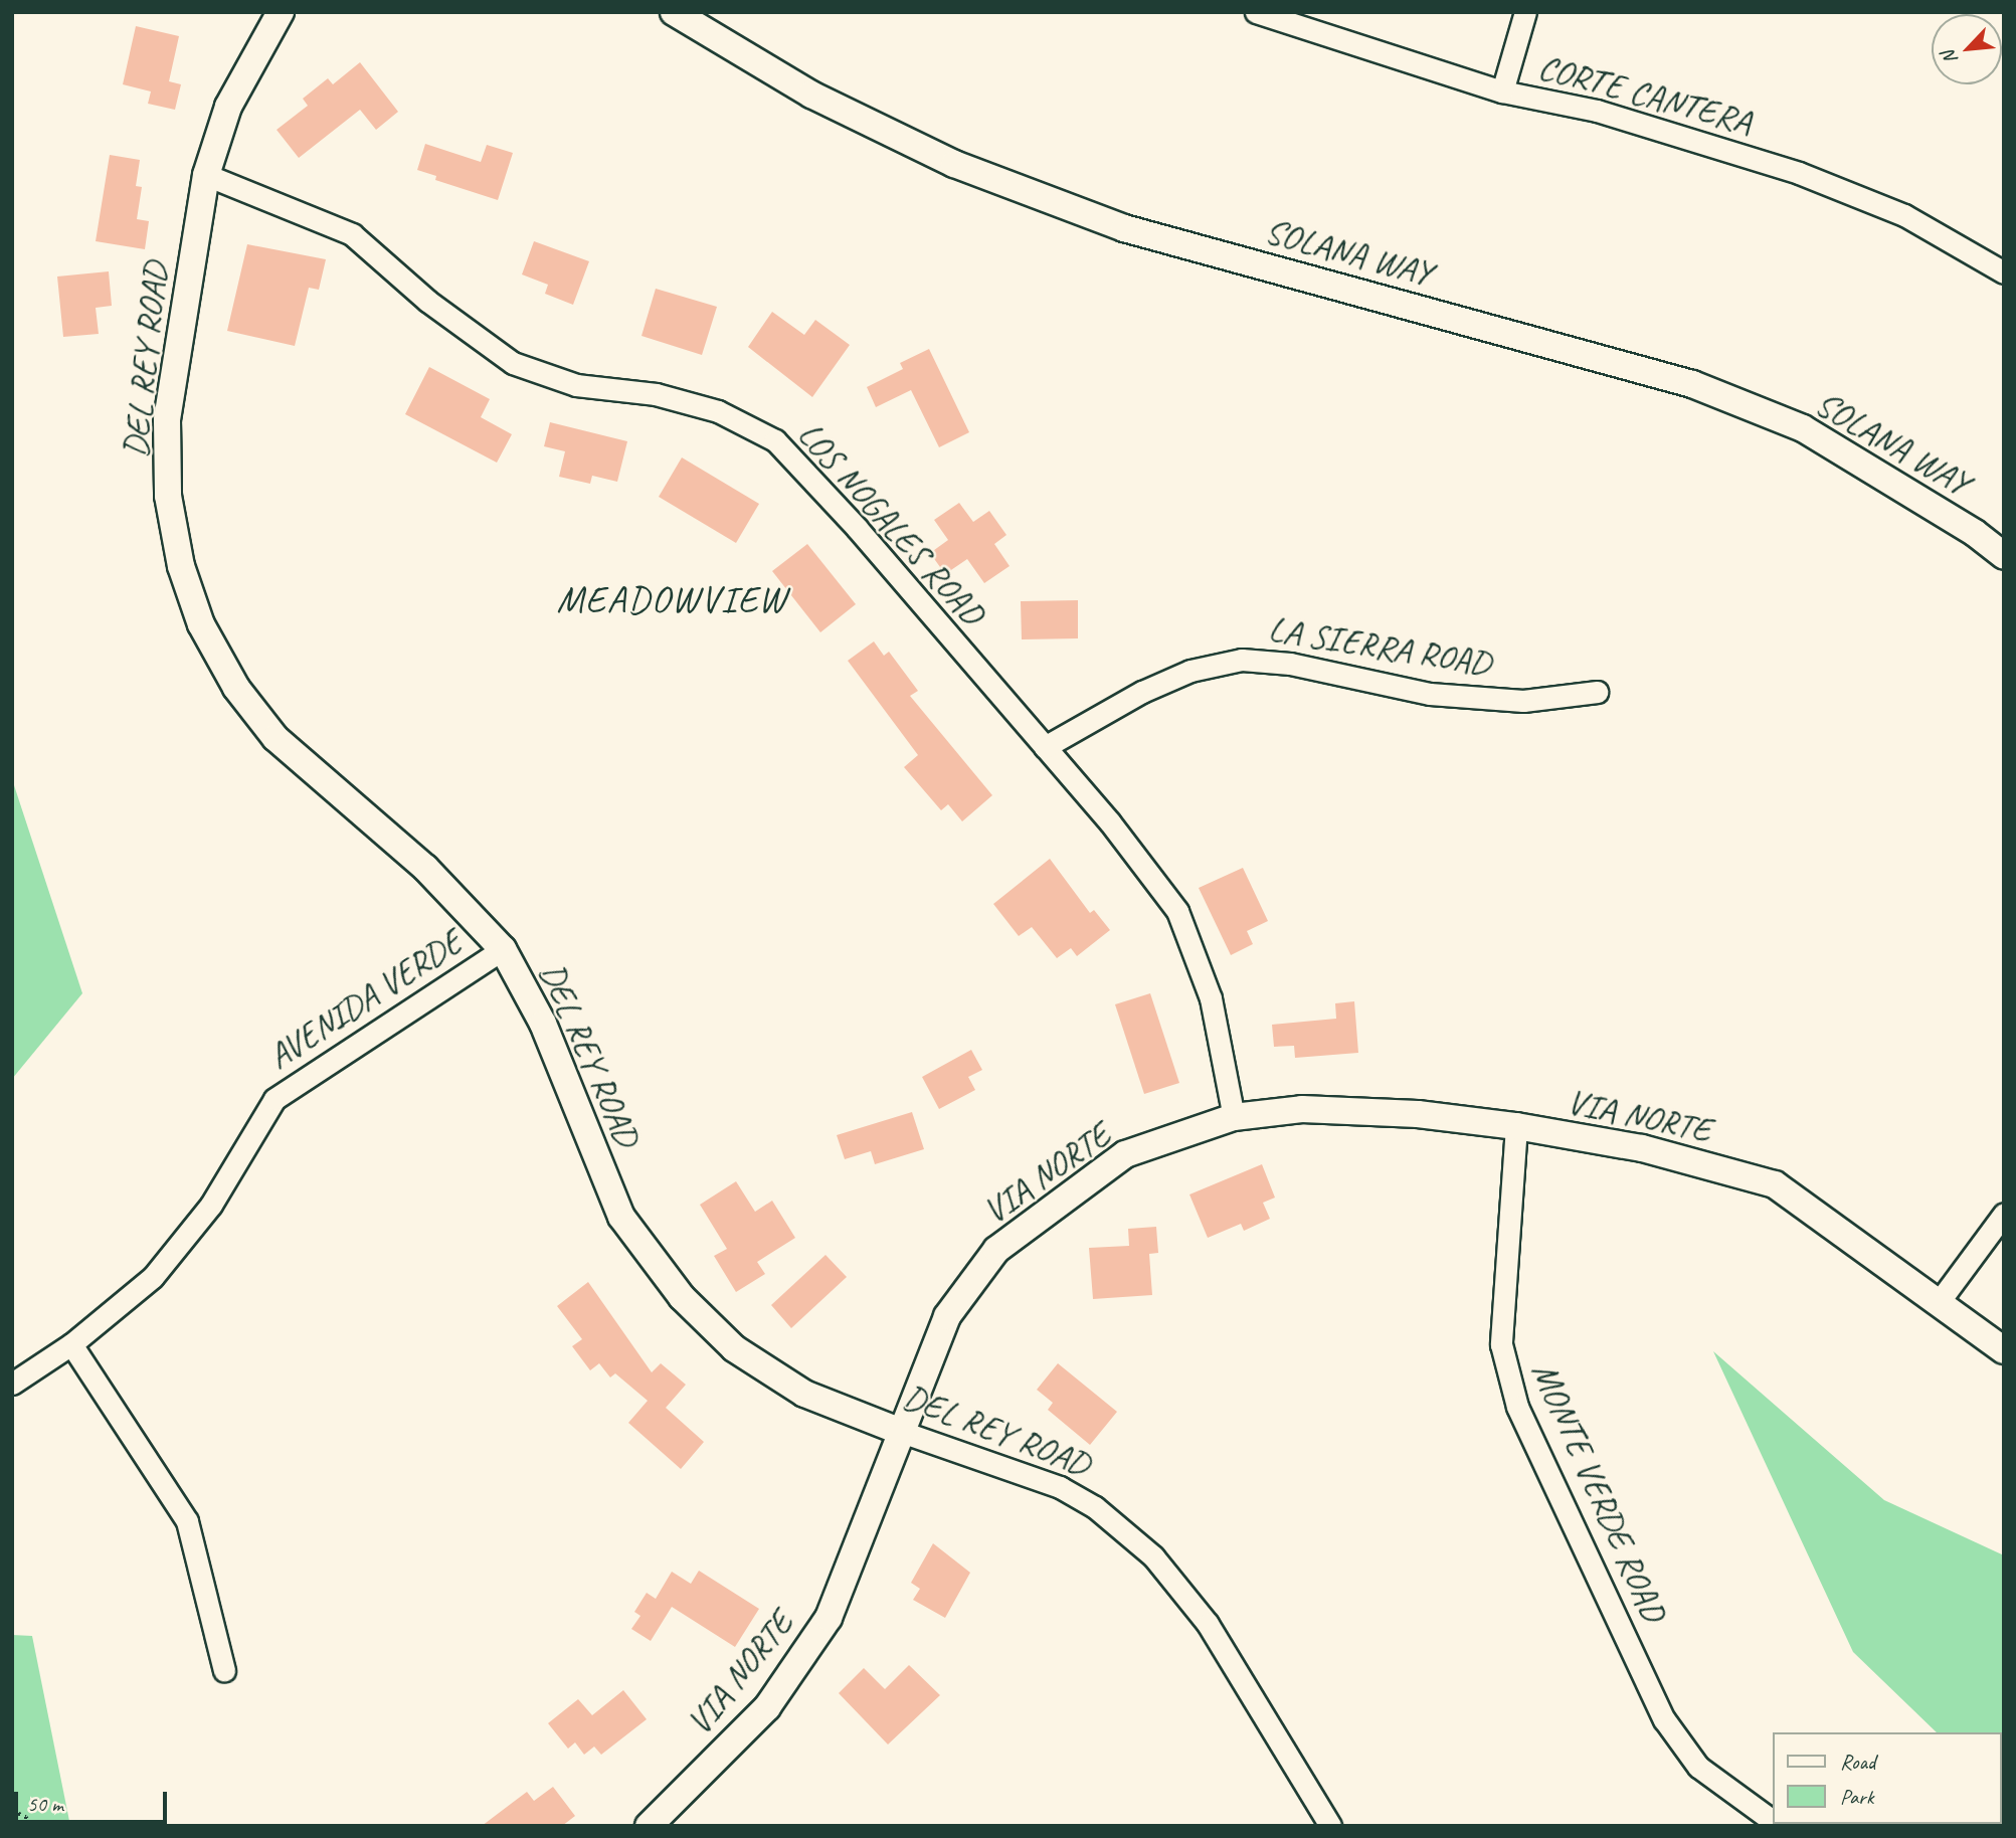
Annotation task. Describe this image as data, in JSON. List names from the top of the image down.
{
  "streets": {
    "street": [
      "CORTE CANTERA",
      "SOLANA WAY",
      "DEL REY ROAD",
      "LOS NOGALES ROAD",
      "LA SIERRA ROAD",
      "AVENIDA VERDE",
      "VIA NORTE",
      "MONTE VERDE ROAD"
    ]
  },
  "crossings": [
    ["DEL REY ROAD", "LOS NOGALES ROAD"],
    ["DEL REY ROAD", "AVENIDA VERDE"],
    ["DEL REY ROAD", "VIA NORTE"],
    ["LOS NOGALES ROAD", "LA SIERRA ROAD"],
    ["LOS NOGALES ROAD", "VIA NORTE"],
    ["VIA NORTE", "MONTE VERDE ROAD"]
  ],
  "districts": ["MEADOWVIEW"],
  "legend": ["Road", "Park"],
  "scale_bar": "50 m",
  "north": "bottom left"
}
